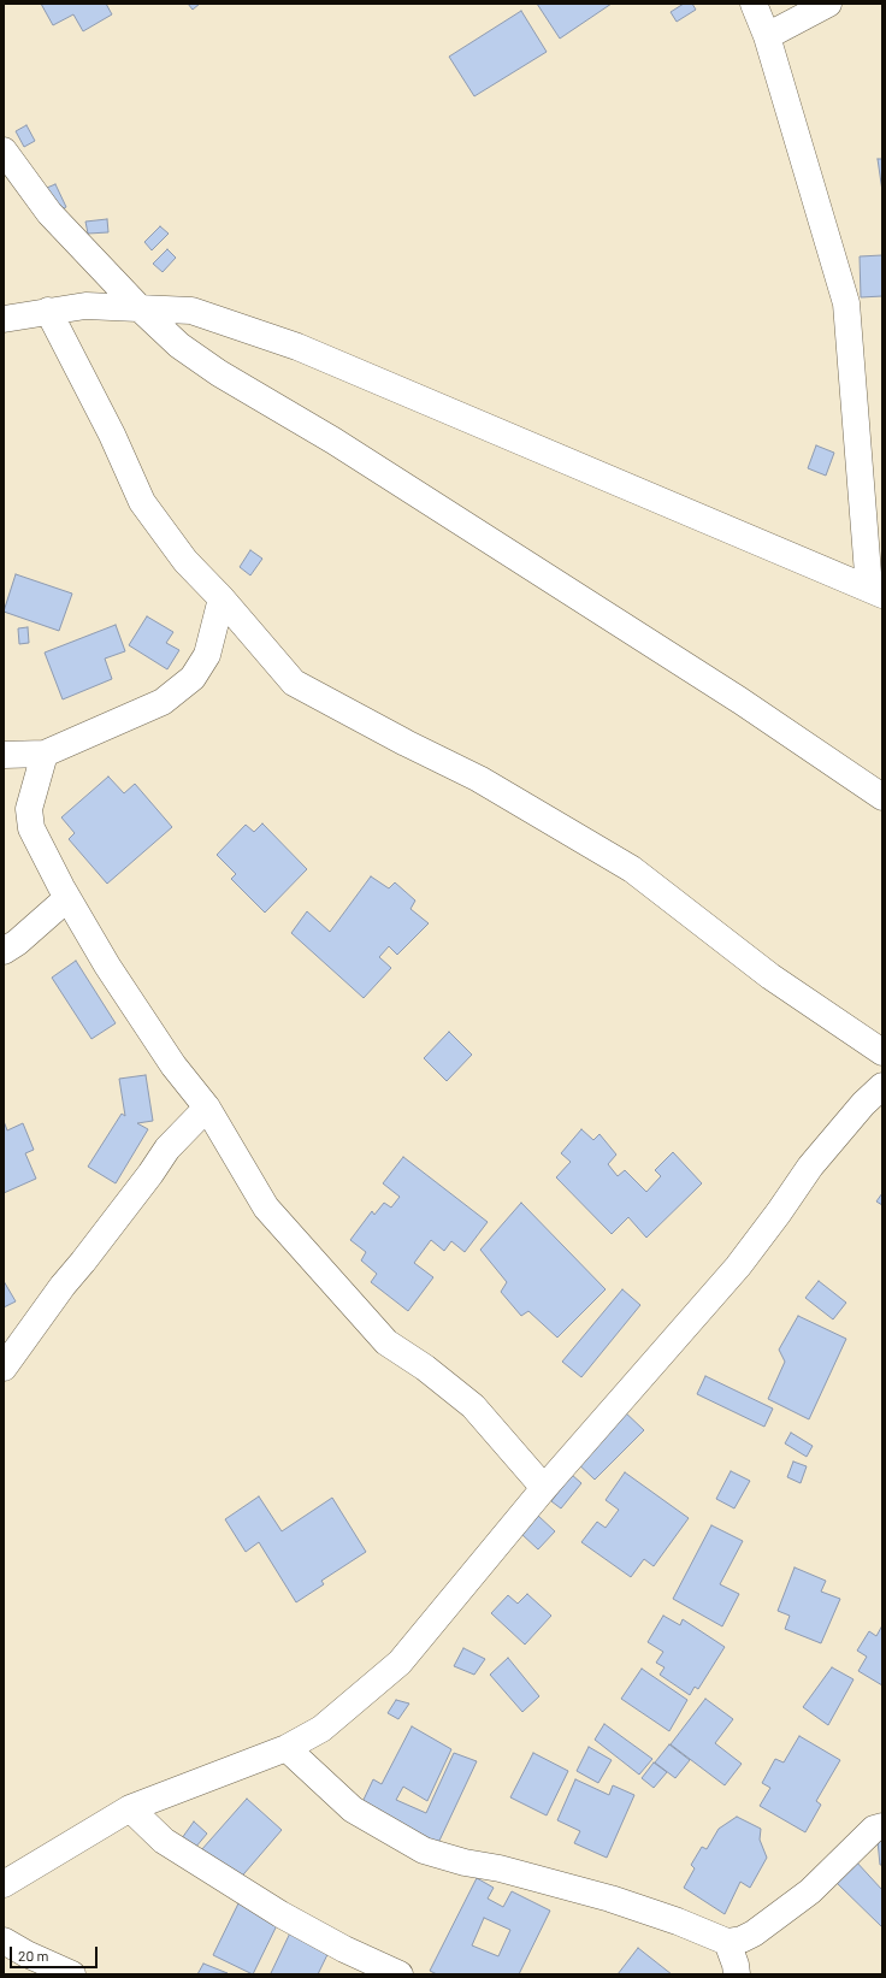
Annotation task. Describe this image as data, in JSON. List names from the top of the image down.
{
  "scale_bar": "20 m"
}
